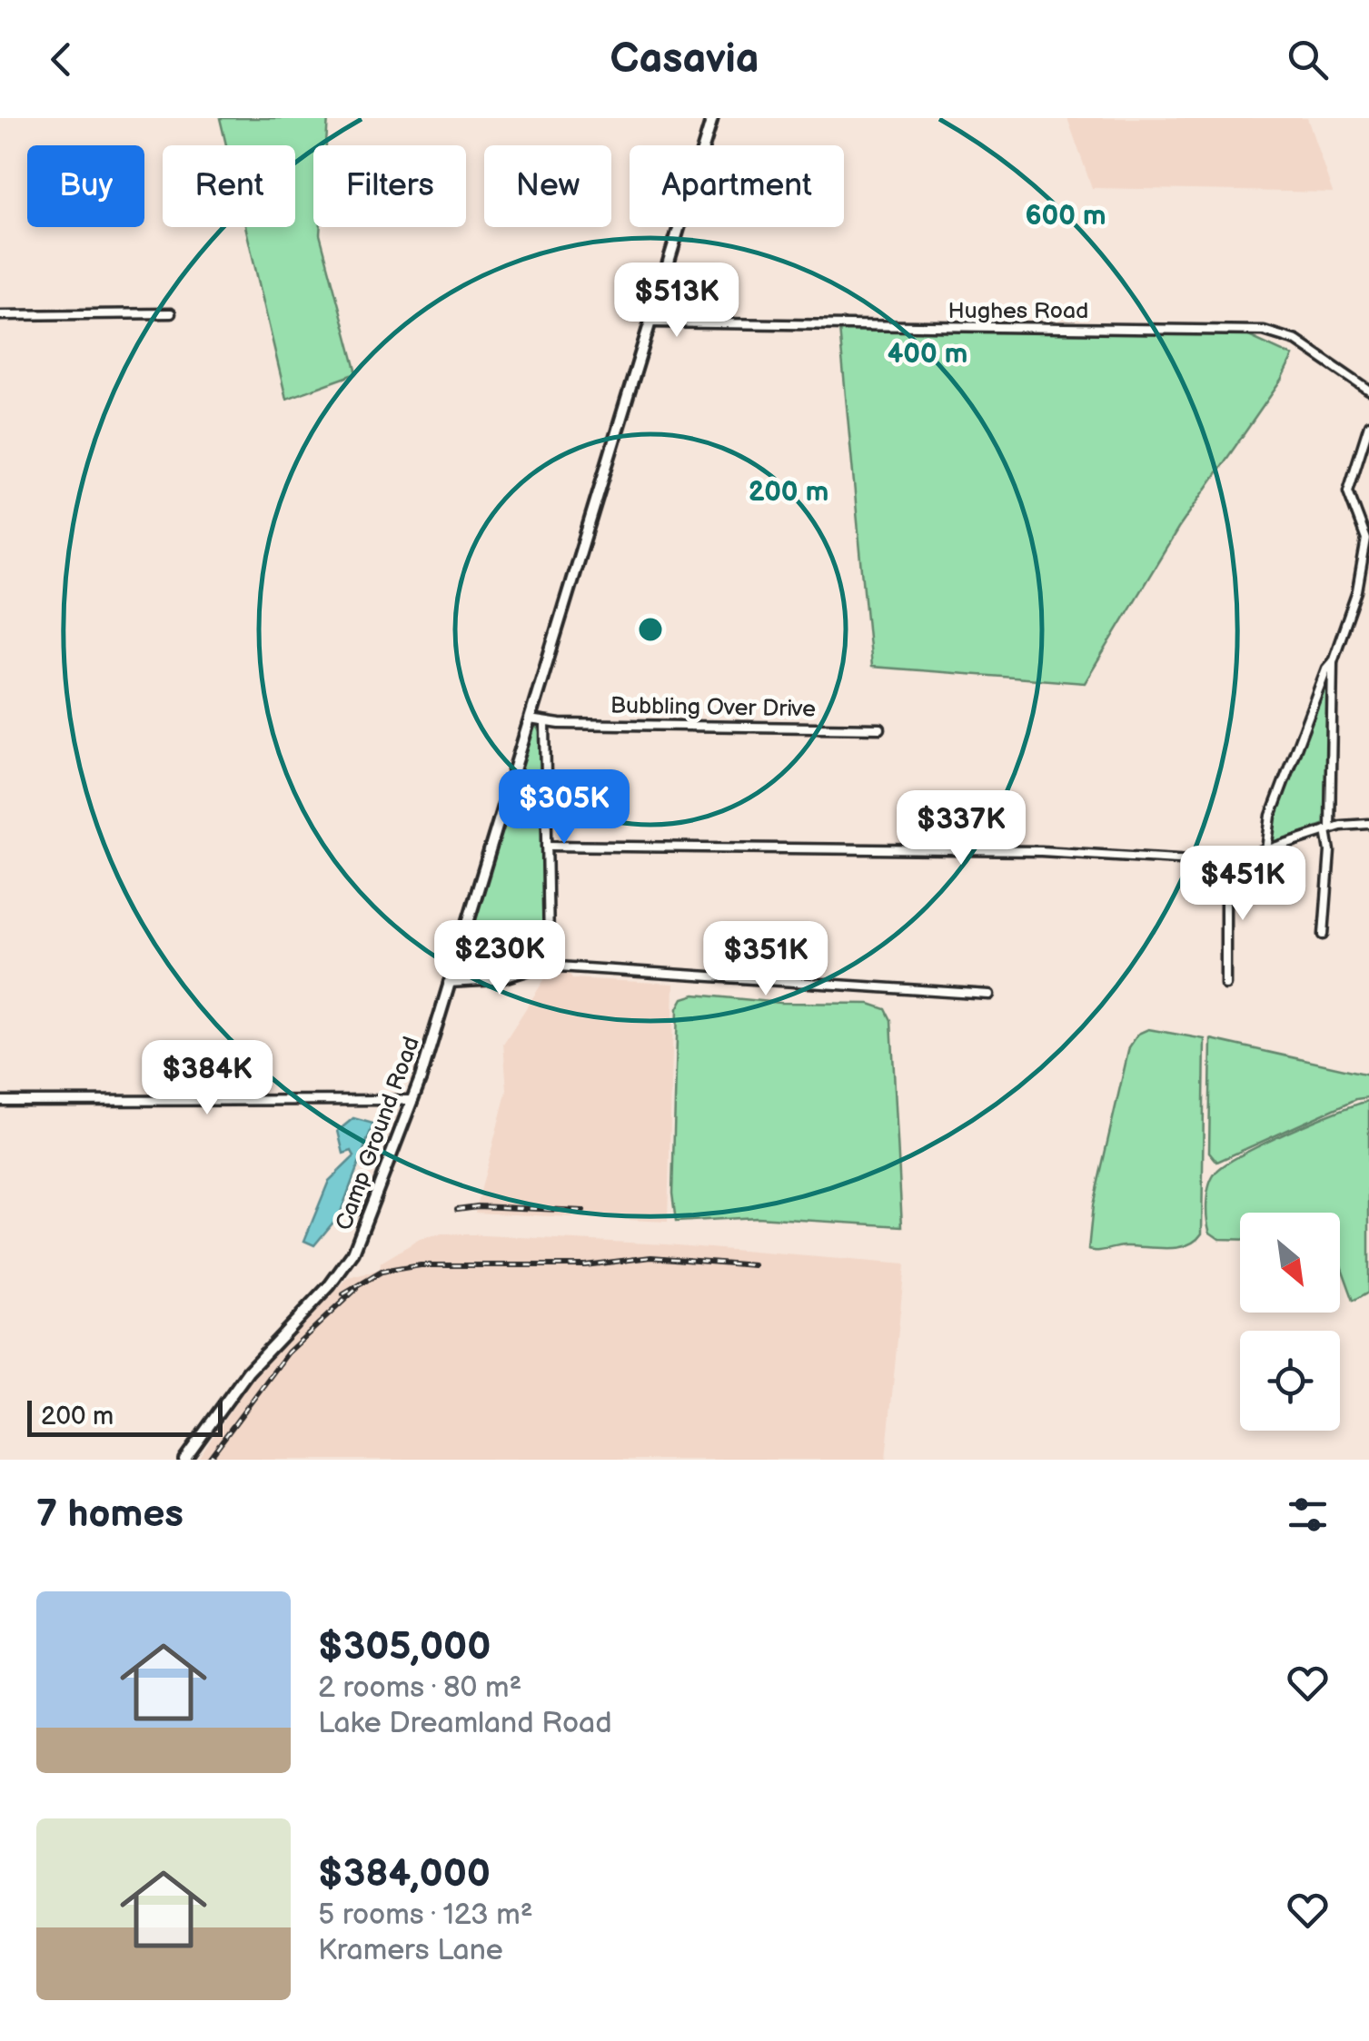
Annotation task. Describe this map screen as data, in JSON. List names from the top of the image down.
{
  "streets": {
    "street": ["Hughes Road", "Bubbling Over Drive", "Camp Ground Road"]
  },
  "crossings": [
    ["Hughes Road", "Camp Ground Road"]
  ],
  "scale_bar": "200 m",
  "north": "bottom right",
  "page": {
    "header": "Casavia",
    "chip": [
      "Buy",
      "Rent",
      "Filters",
      "New",
      "Apartment"
    ],
    "price": [
      "$513K",
      "$305K",
      "$337K",
      "$451K",
      "$230K",
      "$351K",
      "$384K"
    ],
    "scale": "200 m",
    "heading": "7 homes",
    "list": [
      {
        "name": "$305,000",
        "note": "2 rooms · 80 m² · Lake Dreamland Road"
      },
      {
        "name": "$384,000",
        "note": "5 rooms · 123 m² · Kramers Lane"
      }
    ]
  },
  "rings": ["600 m", "400 m", "200 m"]
}
